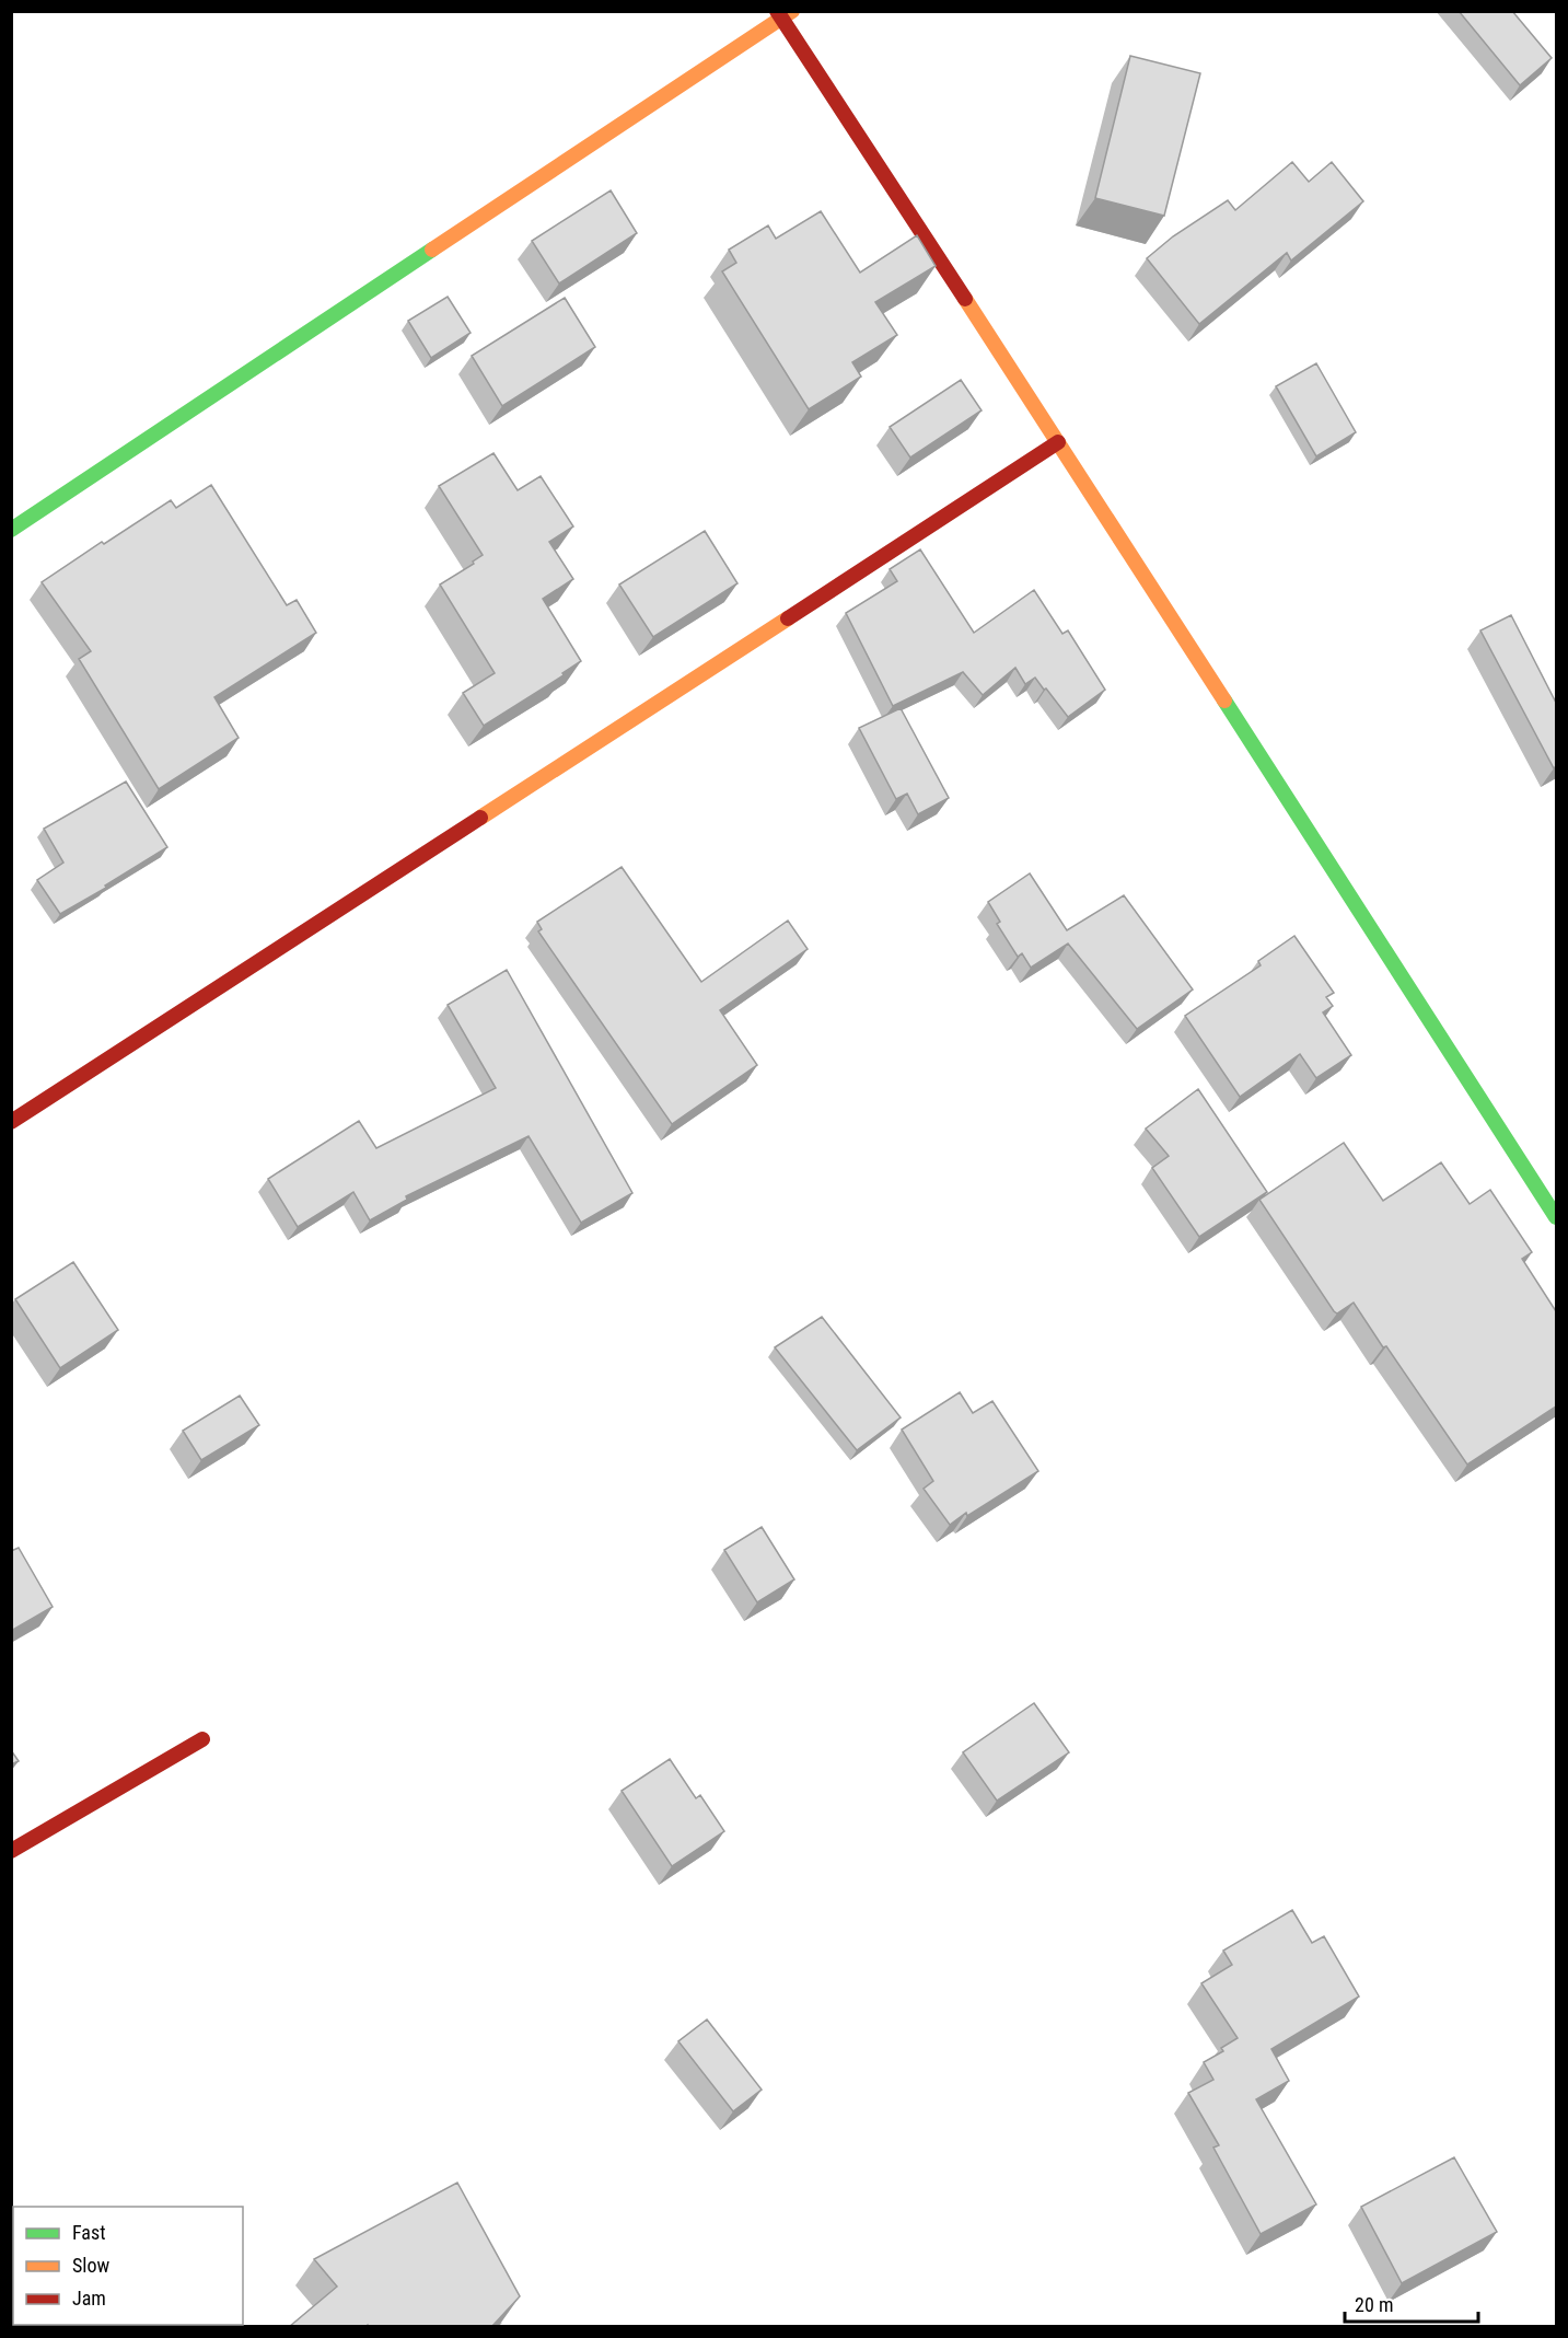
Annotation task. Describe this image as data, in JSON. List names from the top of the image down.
{
  "legend": ["Fast", "Slow", "Jam"],
  "scale_bar": "20 m"
}
